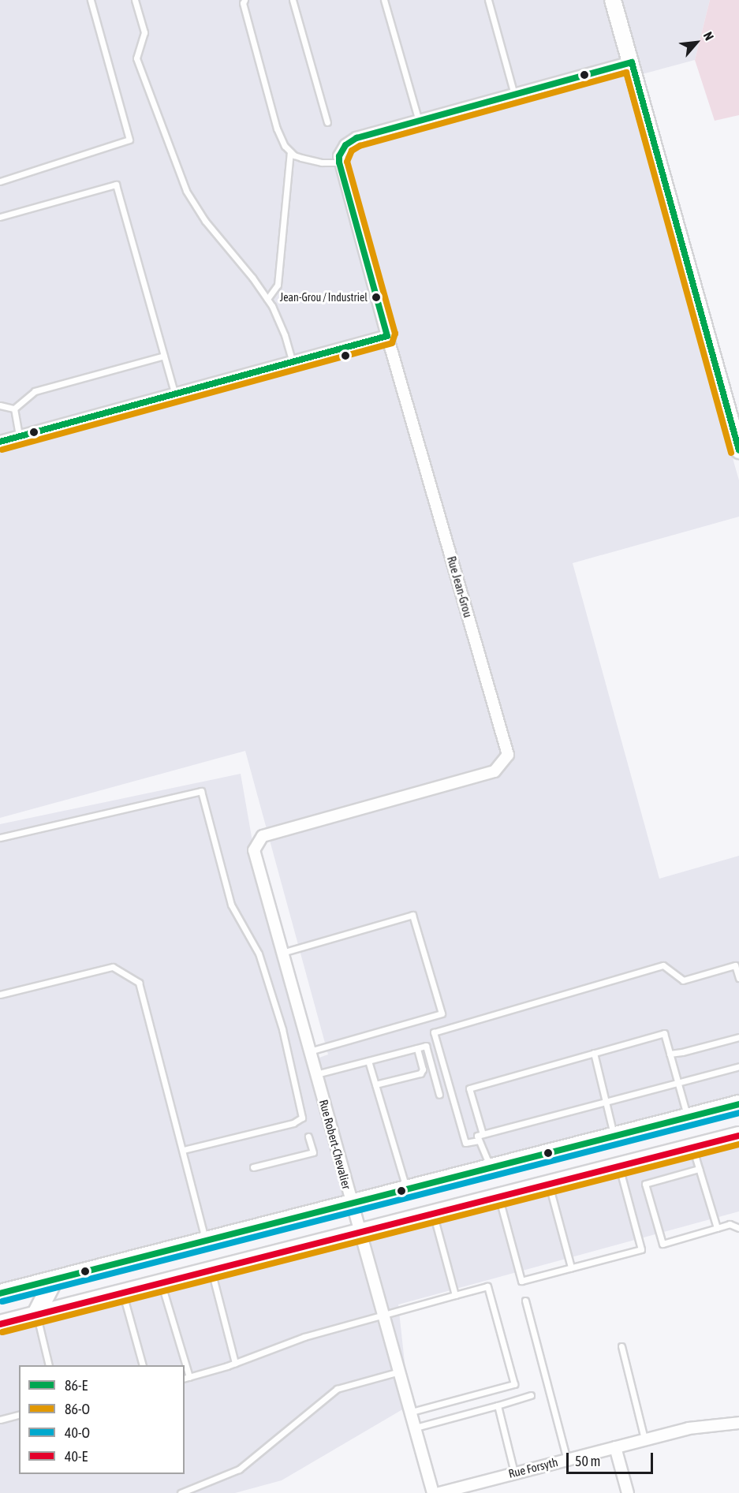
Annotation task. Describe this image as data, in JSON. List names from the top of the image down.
{
  "streets": {
    "street": ["Rue Jean-Grou", "Rue Robert-Chevalier", "Rue Forsyth"]
  },
  "crossings": [
    ["Rue Jean-Grou", "Rue Robert-Chevalier"]
  ],
  "places": ["Jean-Grou / Industriel"],
  "lines": [
    "transit line 86-E",
    "transit line 86-O",
    "transit line 40-O",
    "transit line 40-E"
  ],
  "legend": [
    "86-E",
    "86-O",
    "40-O",
    "40-E"
  ],
  "scale_bar": "50 m",
  "north": "top right"
}
